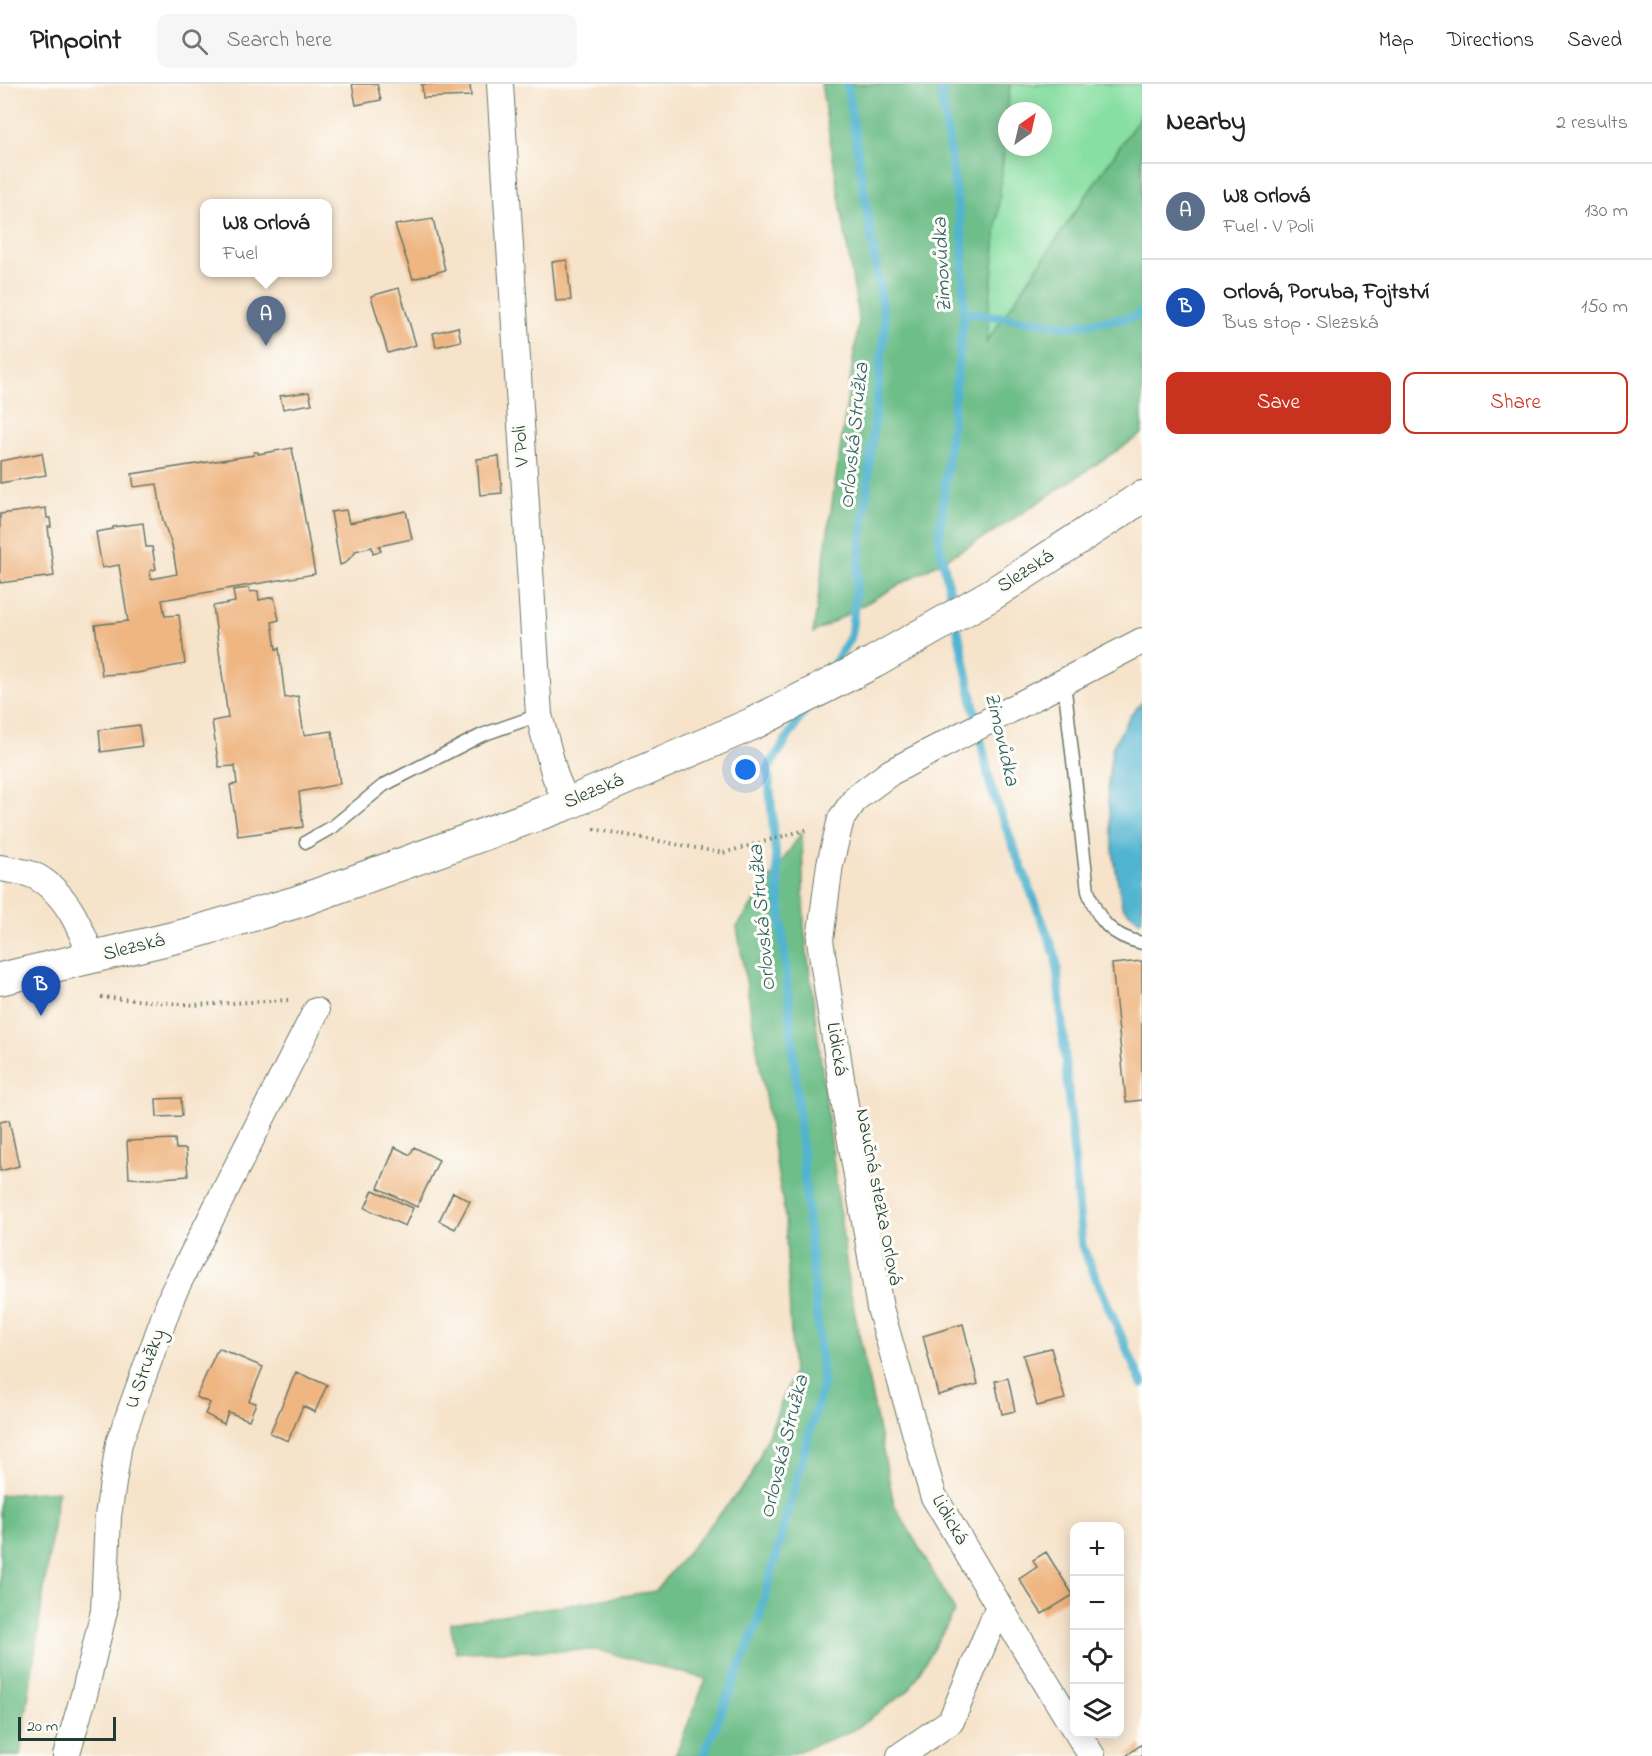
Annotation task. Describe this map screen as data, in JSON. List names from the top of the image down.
{
  "streets": {
    "street": [
      "V Poli",
      "Slezská",
      "Lidická",
      "U Stružky"
    ]
  },
  "crossings": [
    ["V Poli", "Slezská"]
  ],
  "water": ["Zimovůdka", "Orlovská Stružka"],
  "scale_bar": "20 m",
  "north": "top right",
  "page": {
    "header": "Pinpoint",
    "search": "Search here",
    "nav": ["Map", "Directions", "Saved"],
    "heading": ["Nearby", "2 results"],
    "list": [
      {
        "mark": "A",
        "name": "W8 Orlová",
        "note": "Fuel · V Poli",
        "value": "130 m"
      },
      {
        "mark": "B",
        "name": "Orlová, Poruba, Fojtství",
        "note": "Bus stop · Slezská",
        "value": "150 m"
      }
    ],
    "popup": ["W8 Orlová", "Fuel"],
    "pins": ["A", "B"],
    "buttons": ["Save", "Share"],
    "map_buttons": ["+", "−"],
    "scale": "20 m"
  }
}
